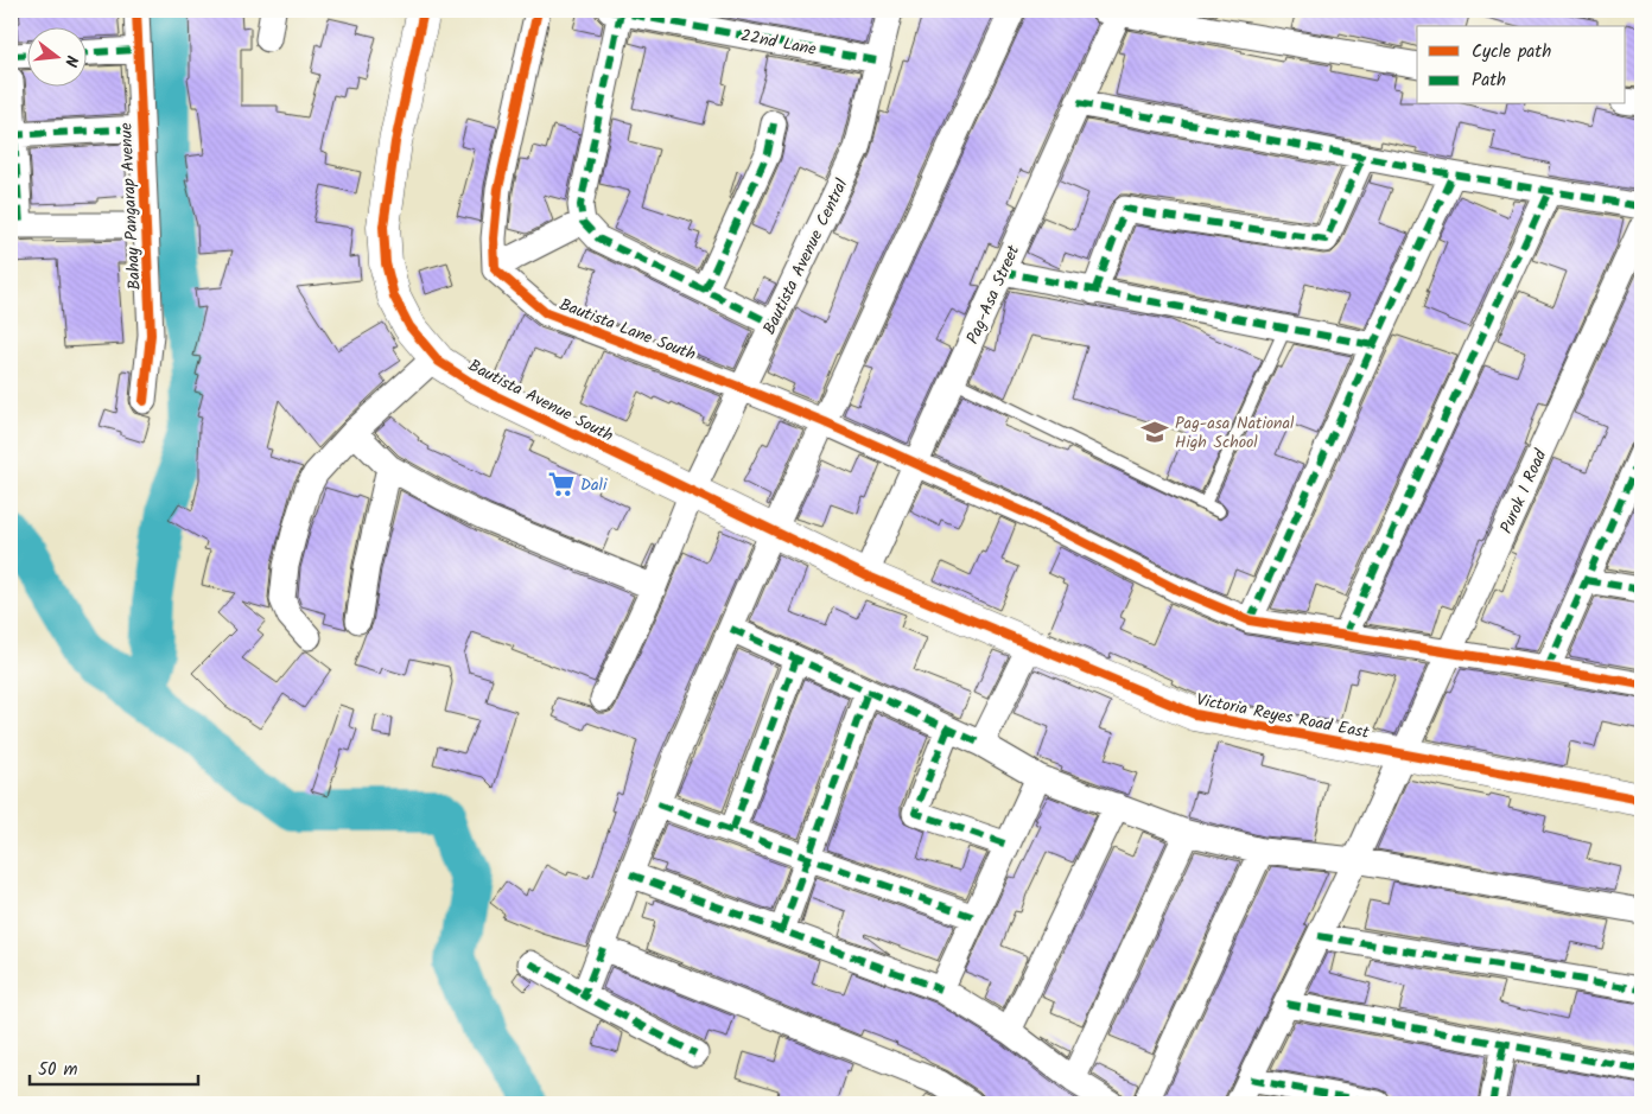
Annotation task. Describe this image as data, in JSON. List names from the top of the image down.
{
  "streets": {
    "street": [
      "22nd Lane",
      "Bahay Pangarap Avenue",
      "Bautista Avenue Central",
      "Pag-Asa Street",
      "Bautista Lane South",
      "Bautista Avenue South",
      "Purok 1 Road",
      "Victoria Reyes Road East"
    ]
  },
  "crossings": [
    ["22nd Lane", "Bautista Avenue Central"],
    ["Bautista Avenue Central", "Bautista Lane South"],
    ["Bautista Avenue Central", "Bautista Avenue South"],
    ["Pag-Asa Street", "Bautista Lane South"],
    ["Pag-Asa Street", "Victoria Reyes Road East"],
    ["Bautista Lane South", "Purok 1 Road"],
    ["Bautista Avenue South", "Victoria Reyes Road East"],
    ["Purok 1 Road", "Victoria Reyes Road East"]
  ],
  "places": {
    "school or university": ["Pag-asa National High School"],
    "supermarket": ["Dali"]
  },
  "legend": ["Cycle path", "Path"],
  "scale_bar": "50 m",
  "north": "right"
}
